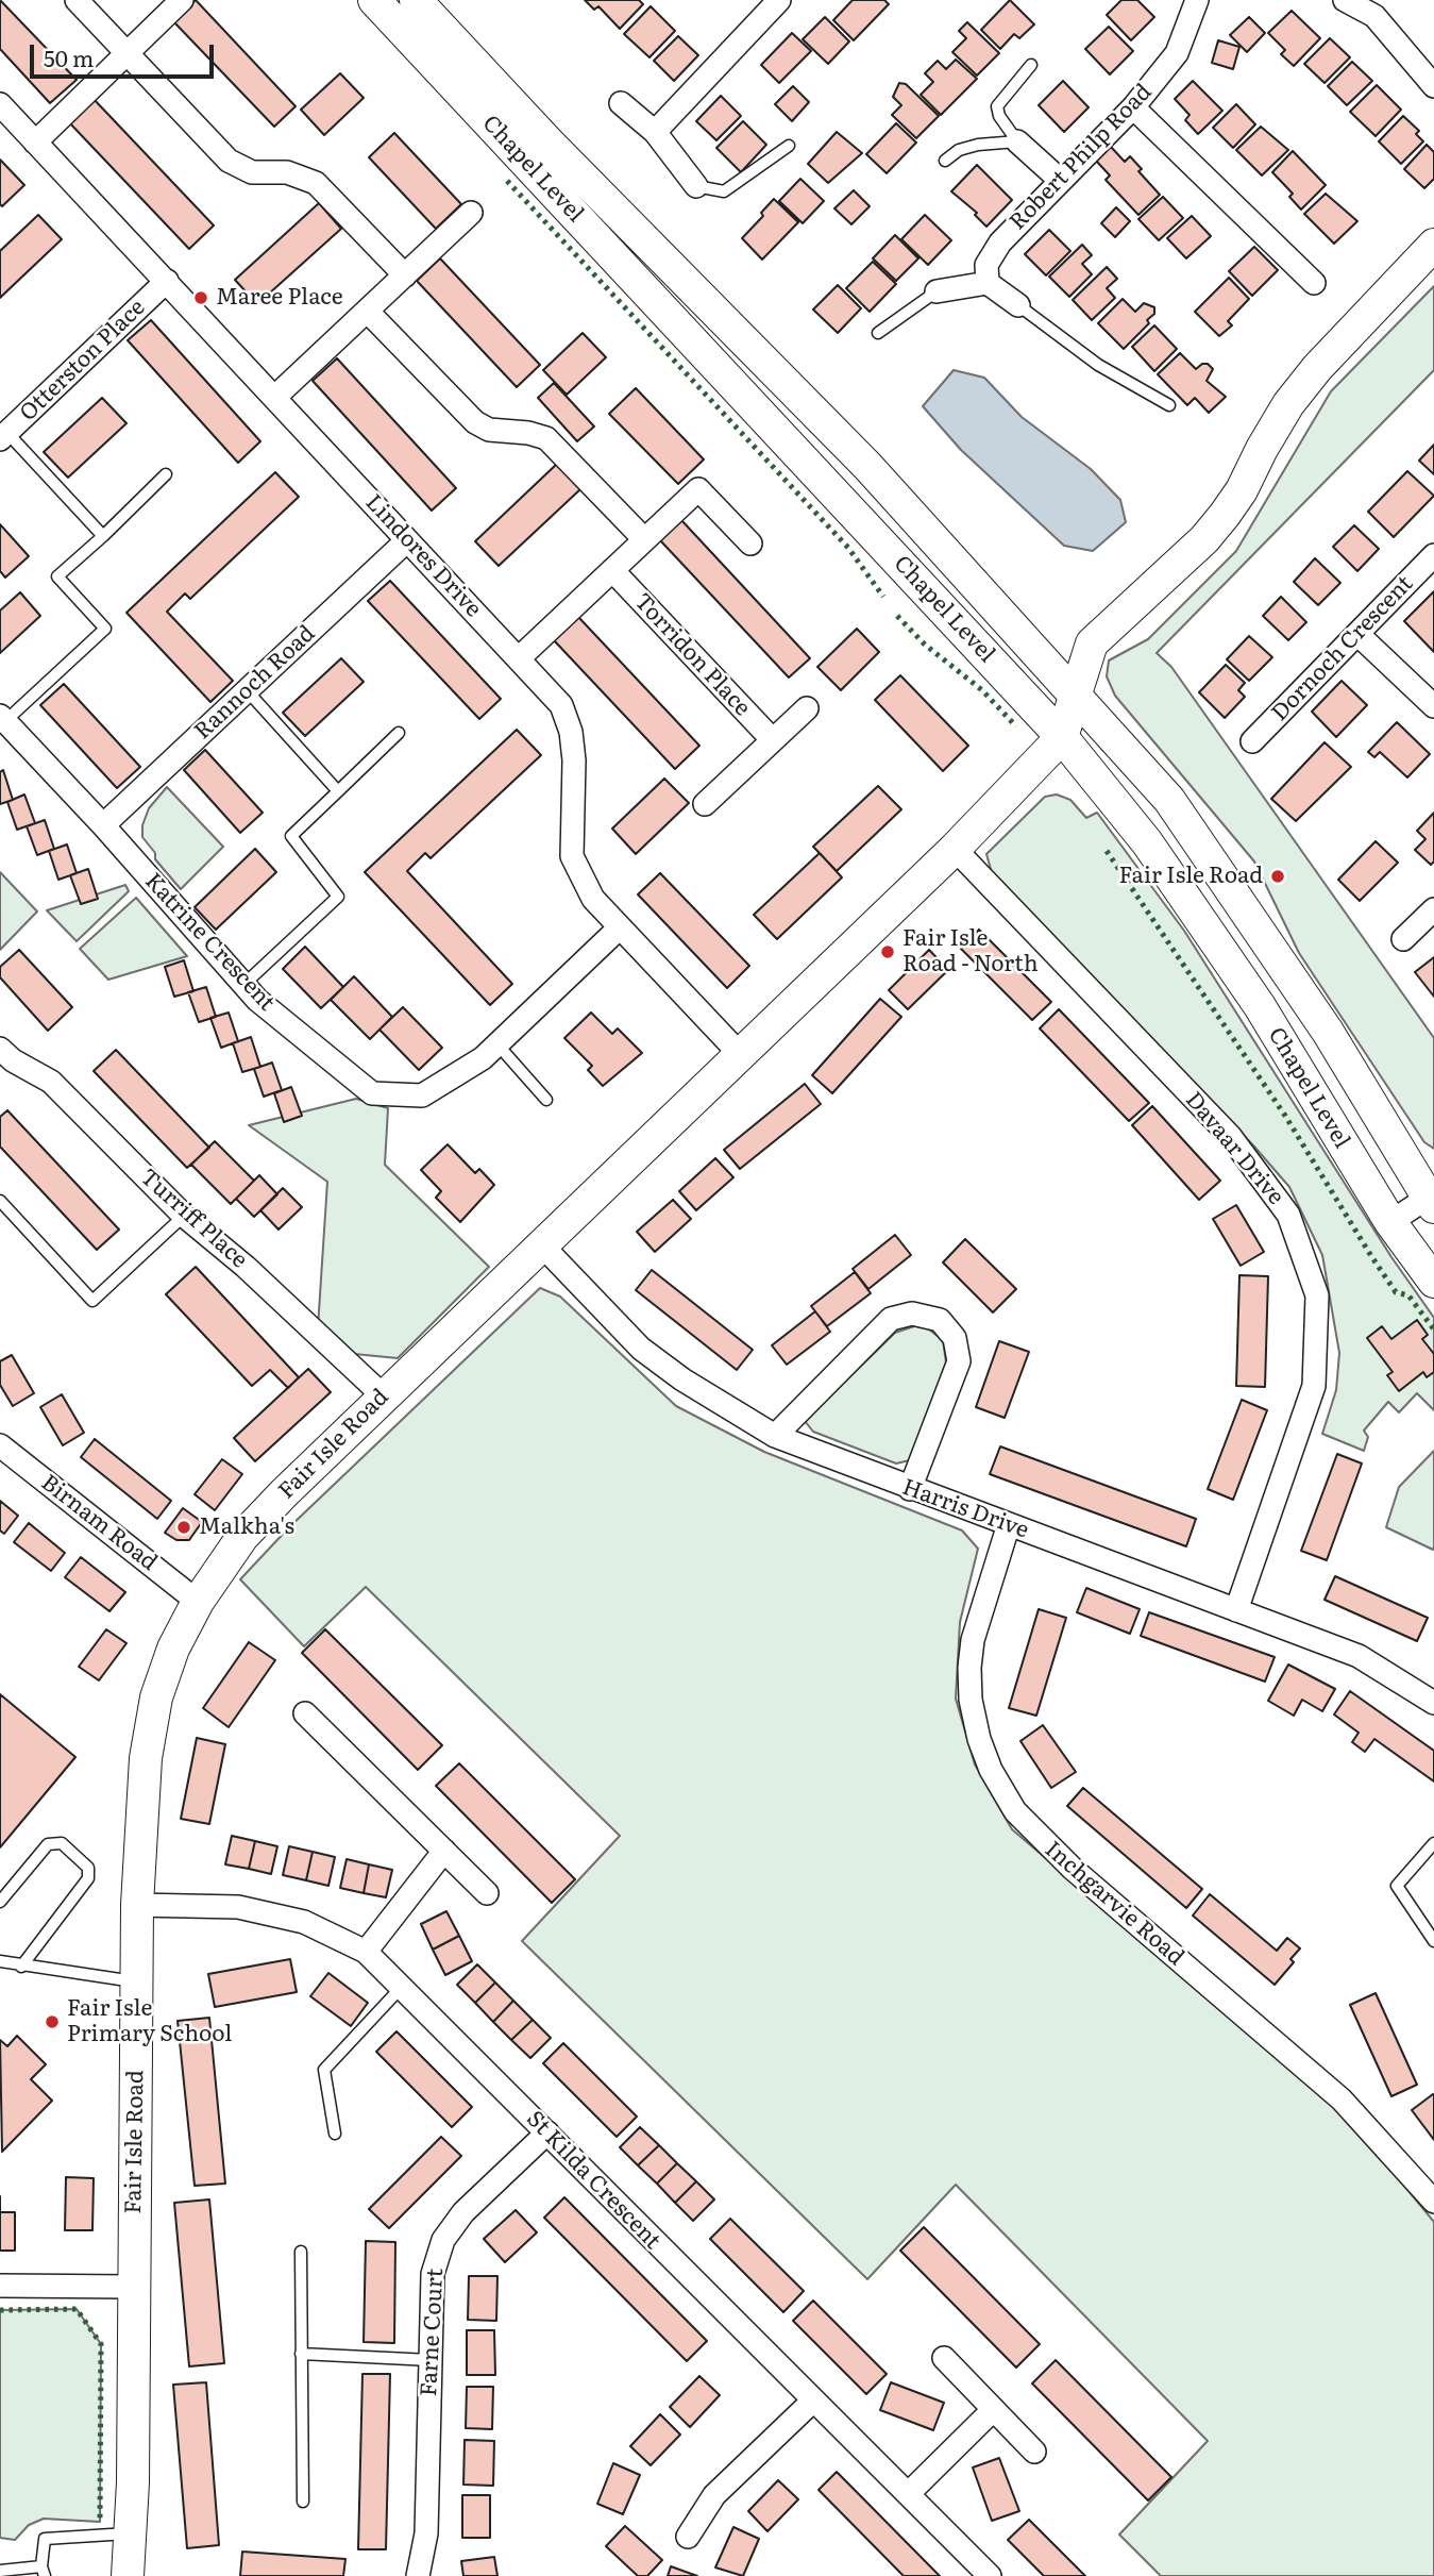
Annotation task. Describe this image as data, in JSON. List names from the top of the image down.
{
  "streets": {
    "main road": ["Chapel Level", "Fair Isle Road"],
    "street": [
      "Robert Philp Road",
      "Otterston Place",
      "Lindores Drive",
      "Dornoch Crescent",
      "Torridon Place",
      "Rannoch Road",
      "Katrine Crescent",
      "Davaar Drive",
      "Turriff Place",
      "Harris Drive",
      "Birnam Road",
      "Inchgarvie Road",
      "St Kilda Crescent",
      "Farne Court"
    ]
  },
  "crossings": [
    ["Chapel Level", "Fair Isle Road"],
    ["Otterston Place", "Lindores Drive"],
    ["Lindores Drive", "Rannoch Road"],
    ["Lindores Drive", "Katrine Crescent"],
    ["Lindores Drive", "Fair Isle Road"],
    ["Rannoch Road", "Katrine Crescent"],
    ["Davaar Drive", "Fair Isle Road"],
    ["Davaar Drive", "Harris Drive"],
    ["Turriff Place", "Fair Isle Road"],
    ["Fair Isle Road", "Harris Drive"],
    ["Fair Isle Road", "Birnam Road"],
    ["Fair Isle Road", "St Kilda Crescent"],
    ["Harris Drive", "Inchgarvie Road"],
    ["St Kilda Crescent", "Farne Court"]
  ],
  "places": [
    "Maree Place",
    "Fair Isle Road",
    "Fair Isle Road - North",
    "Malkha's",
    "Fair Isle Primary School"
  ],
  "scale_bar": "50 m"
}
